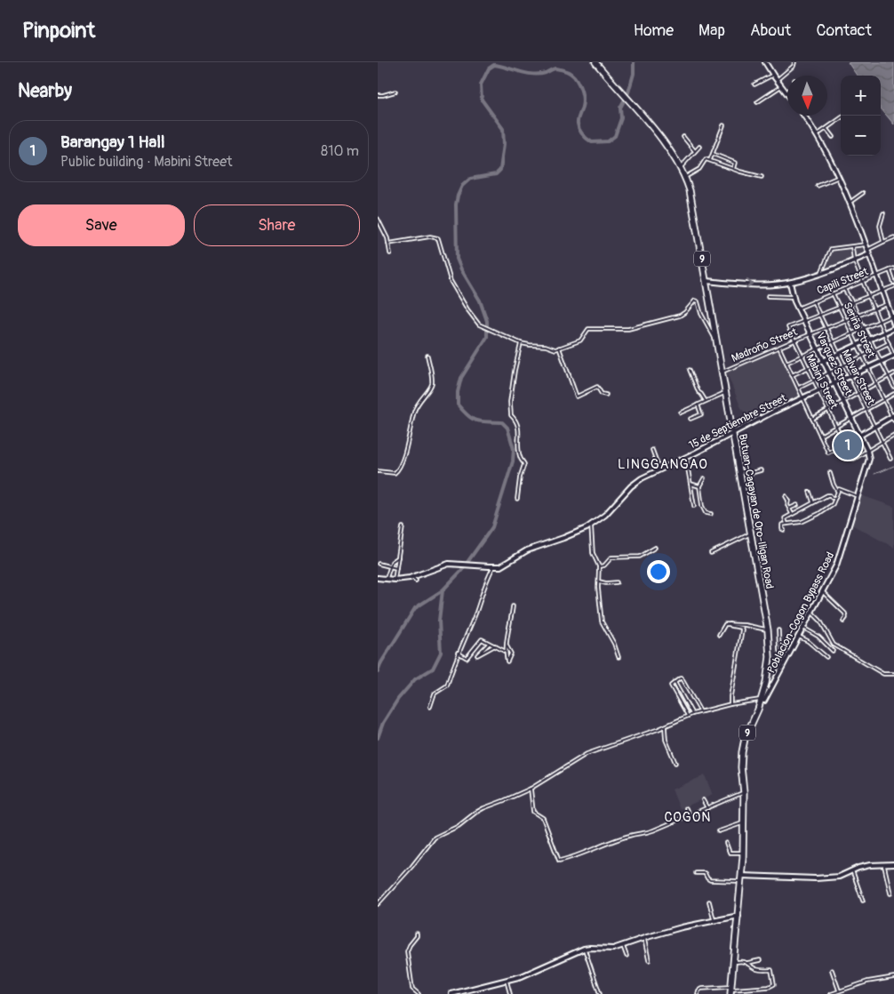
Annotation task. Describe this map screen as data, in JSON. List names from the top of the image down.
{
  "streets": {
    "highway": ["9", "Butuan-Cagayan de Oro-Iligan Road"],
    "street": [
      "Capili Street",
      "Seriña Street",
      "Madroño Street",
      "Varquez Street",
      "Malvar Street",
      "Mabini Street",
      "15 de Septiembre Street",
      "Poblacion-Cogon Bypass Road"
    ]
  },
  "crossings": [
    ["Capili Street", "Seriña Street"],
    ["Capili Street", "Varquez Street"],
    ["Capili Street", "Malvar Street"],
    ["Seriña Street", "Madroño Street"],
    ["Seriña Street", "15 de Septiembre Street"],
    ["Madroño Street", "Varquez Street"],
    ["Madroño Street", "Malvar Street"],
    ["Madroño Street", "Mabini Street"],
    ["Madroño Street", "Butuan-Cagayan de Oro-Iligan Road"],
    ["Varquez Street", "Mabini Street"],
    ["Varquez Street", "15 de Septiembre Street"],
    ["Varquez Street", "Poblacion-Cogon Bypass Road"],
    ["Malvar Street", "15 de Septiembre Street"],
    ["Mabini Street", "15 de Septiembre Street"],
    ["15 de Septiembre Street", "Butuan-Cagayan de Oro-Iligan Road"],
    ["Butuan-Cagayan de Oro-Iligan Road", "Poblacion-Cogon Bypass Road"]
  ],
  "districts": ["LINGGANGAO", "COGON"],
  "north": "bottom",
  "page": {
    "header": "Pinpoint",
    "nav": [
      "Home",
      "Map",
      "About",
      "Contact"
    ],
    "heading": "Nearby",
    "map_buttons": ["+", "−"],
    "list": [
      {
        "mark": "1",
        "name": "Barangay 1 Hall",
        "note": "Public building · Mabini Street",
        "value": "810 m"
      }
    ],
    "buttons": ["Save", "Share"],
    "pins": "1"
  }
}
